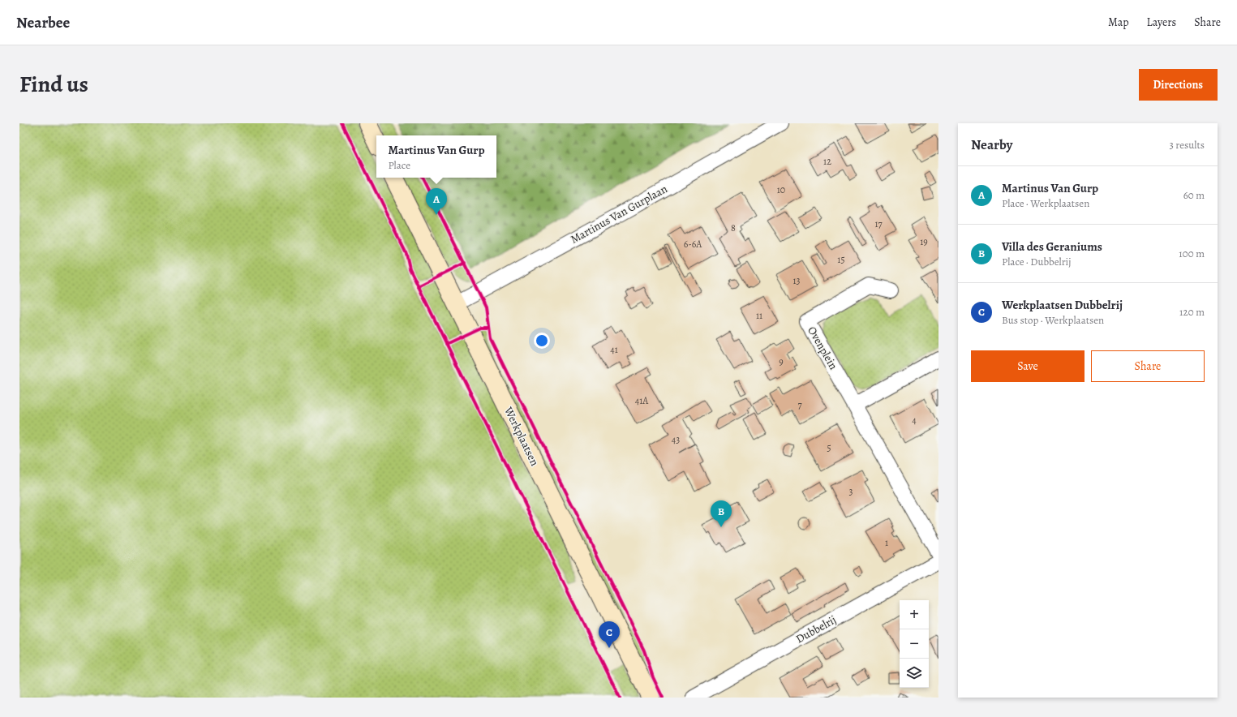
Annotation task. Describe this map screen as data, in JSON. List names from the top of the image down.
{
  "streets": {
    "main road": ["Werkplaatsen"],
    "street": ["Martinus Van Gurplaan", "Ovenplein", "Dubbelrij"]
  },
  "crossings": [
    ["Martinus Van Gurplaan", "Werkplaatsen"]
  ],
  "house_numbers": [
    "12",
    "10",
    "17",
    "8",
    "19",
    "6-6A",
    "15",
    "13",
    "11",
    "41",
    "9",
    "41A",
    "7",
    "4",
    "43",
    "5",
    "3",
    "1"
  ],
  "page": {
    "header": "Nearbee",
    "nav": ["Map", "Layers", "Share"],
    "title": "Find us",
    "buttons": [
      "Directions",
      ["Save", "Share"]
    ],
    "heading": ["Nearby", "3 results"],
    "popup": ["Martinus Van Gurp", "Place"],
    "list": [
      {
        "mark": "A",
        "name": "Martinus Van Gurp",
        "note": "Place · Werkplaatsen",
        "value": "60 m"
      },
      {
        "mark": "B",
        "name": "Villa des Geraniums",
        "note": "Place · Dubbelrij",
        "value": "100 m"
      },
      {
        "mark": "C",
        "name": "Werkplaatsen Dubbelrij",
        "note": "Bus stop · Werkplaatsen",
        "value": "120 m"
      }
    ],
    "pins": ["A", "B", "C"],
    "map_buttons": ["+", "−"]
  }
}
